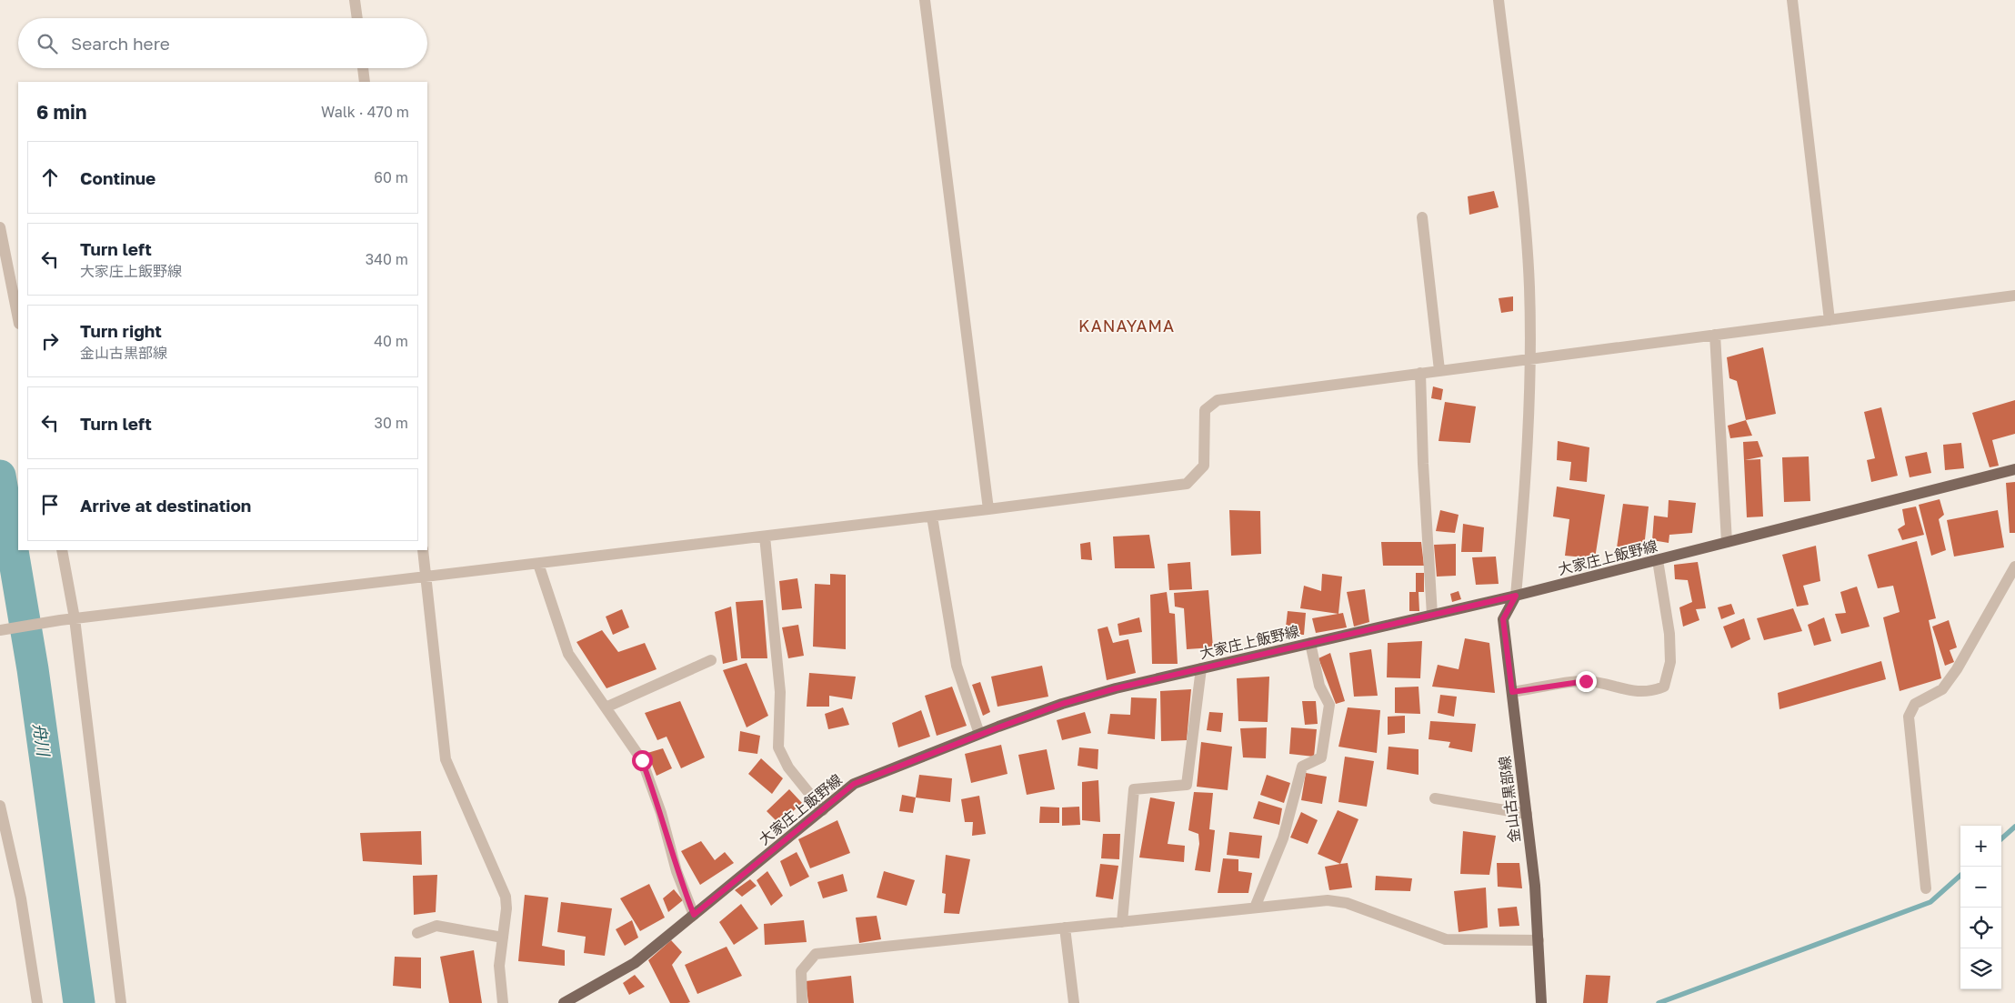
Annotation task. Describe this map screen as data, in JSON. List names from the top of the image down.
{
  "streets": {
    "main road": ["大家庄上飯野線", "金山古黒部線"]
  },
  "crossings": [
    ["大家庄上飯野線", "金山古黒部線"]
  ],
  "districts": ["KANAYAMA"],
  "water": ["舟川"],
  "page": {
    "search": "Search here",
    "heading": ["6 min", "Walk · 470 m"],
    "list": [
      ["Continue", "60 m"],
      ["Turn left", "大家庄上飯野線", "340 m"],
      ["Turn right", "金山古黒部線", "40 m"],
      ["Turn left", "30 m"],
      "Arrive at destination"
    ],
    "map_buttons": ["+", "−"]
  }
}
